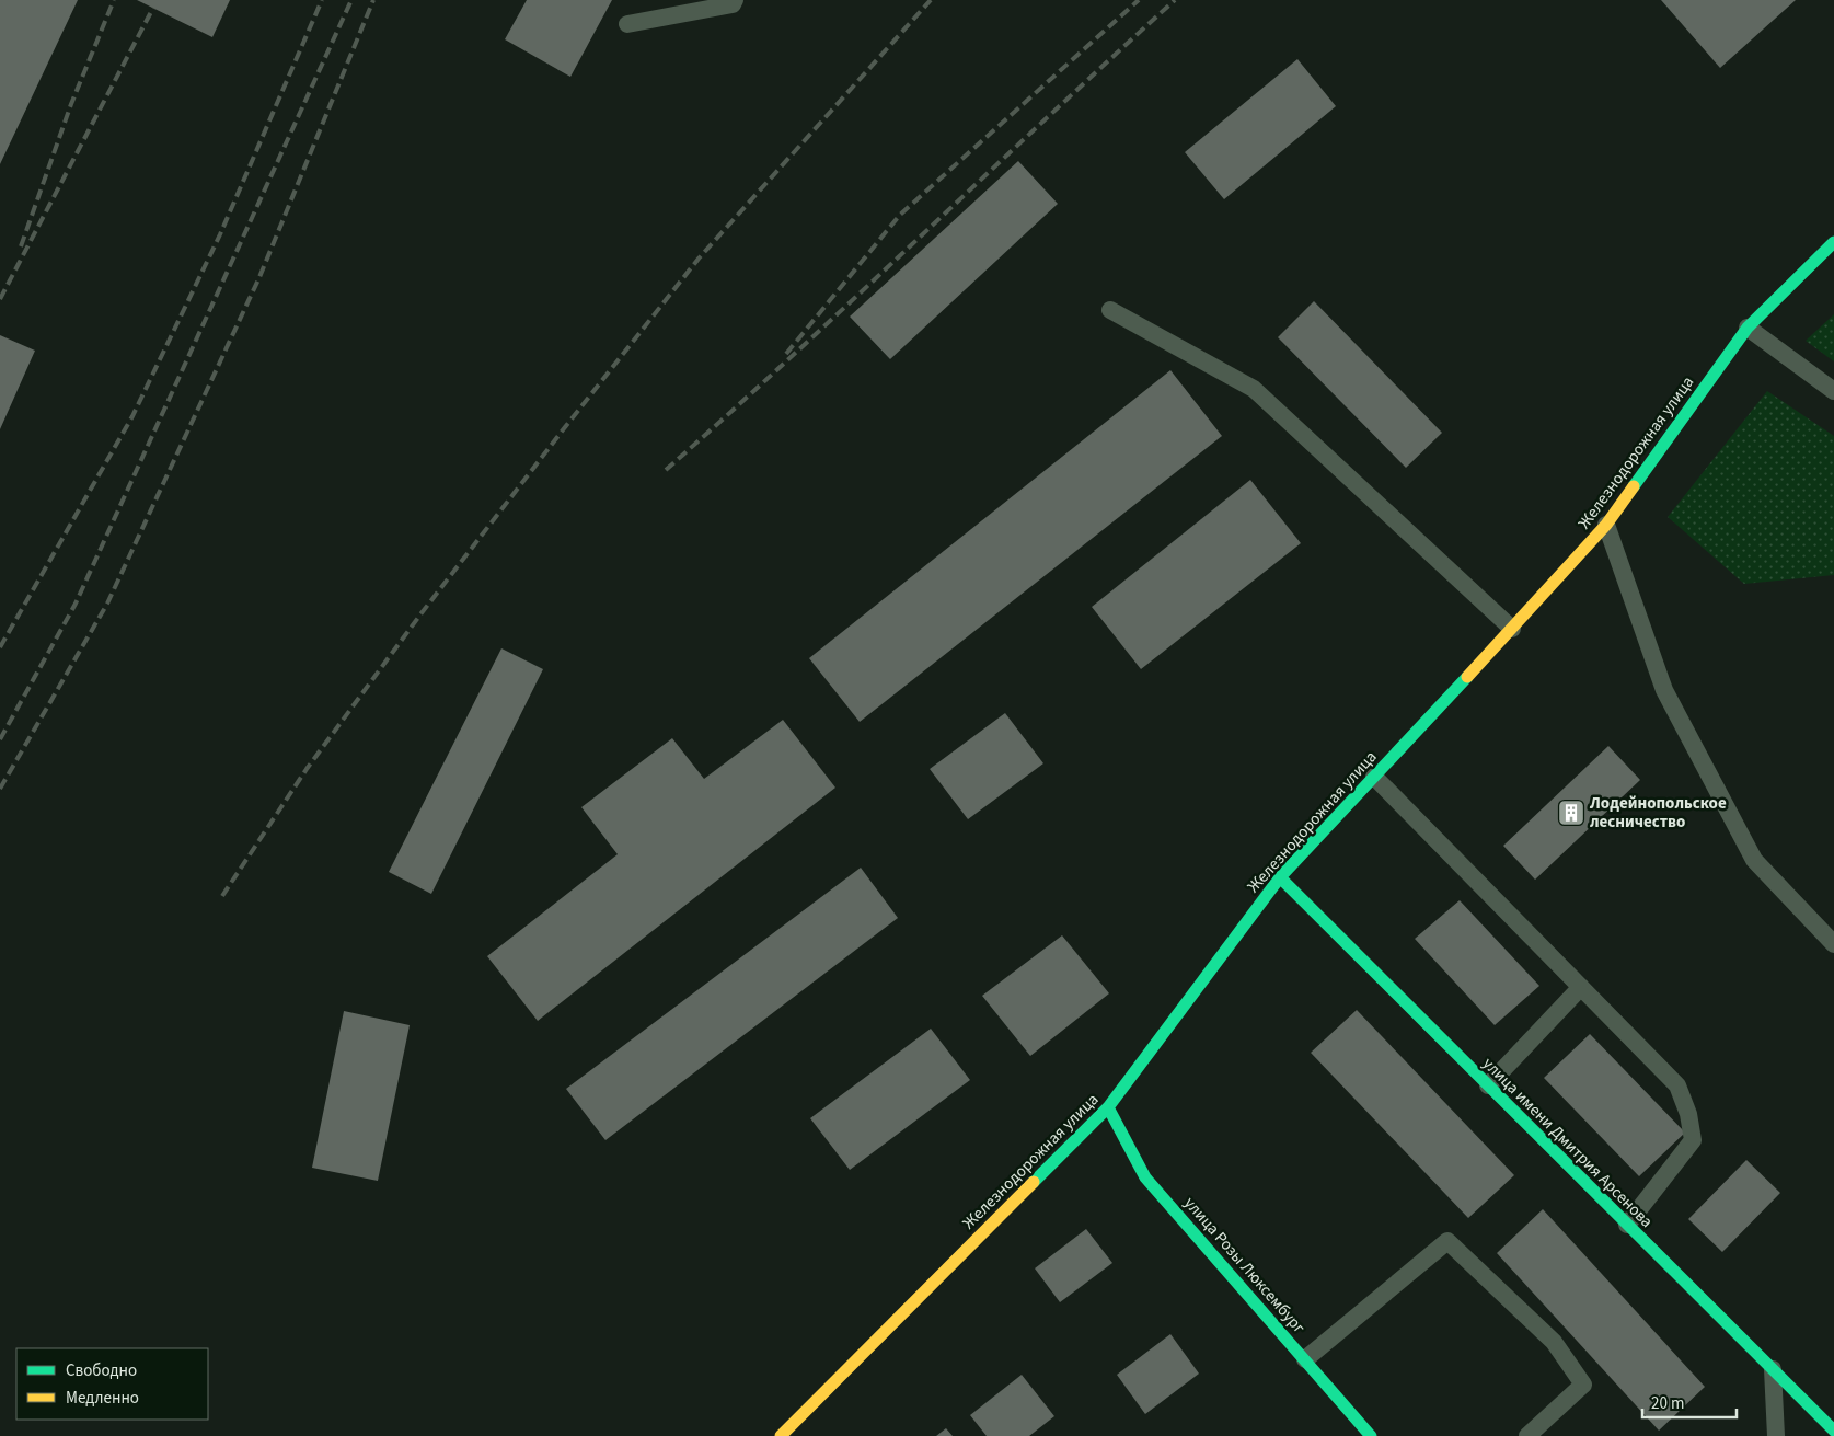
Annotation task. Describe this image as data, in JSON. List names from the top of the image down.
{
  "streets": {
    "street": ["Железнодорожная улица", "улица имени Дмитрия Арсенова", "улица Розы Люксембург"]
  },
  "crossings": [
    ["Железнодорожная улица", "улица имени Дмитрия Арсенова"],
    ["Железнодорожная улица", "улица Розы Люксембург"]
  ],
  "places": {
    "building": ["Лодейнопольское лесничество"]
  },
  "legend": ["Свободно", "Медленно"],
  "scale_bar": "20 m"
}
